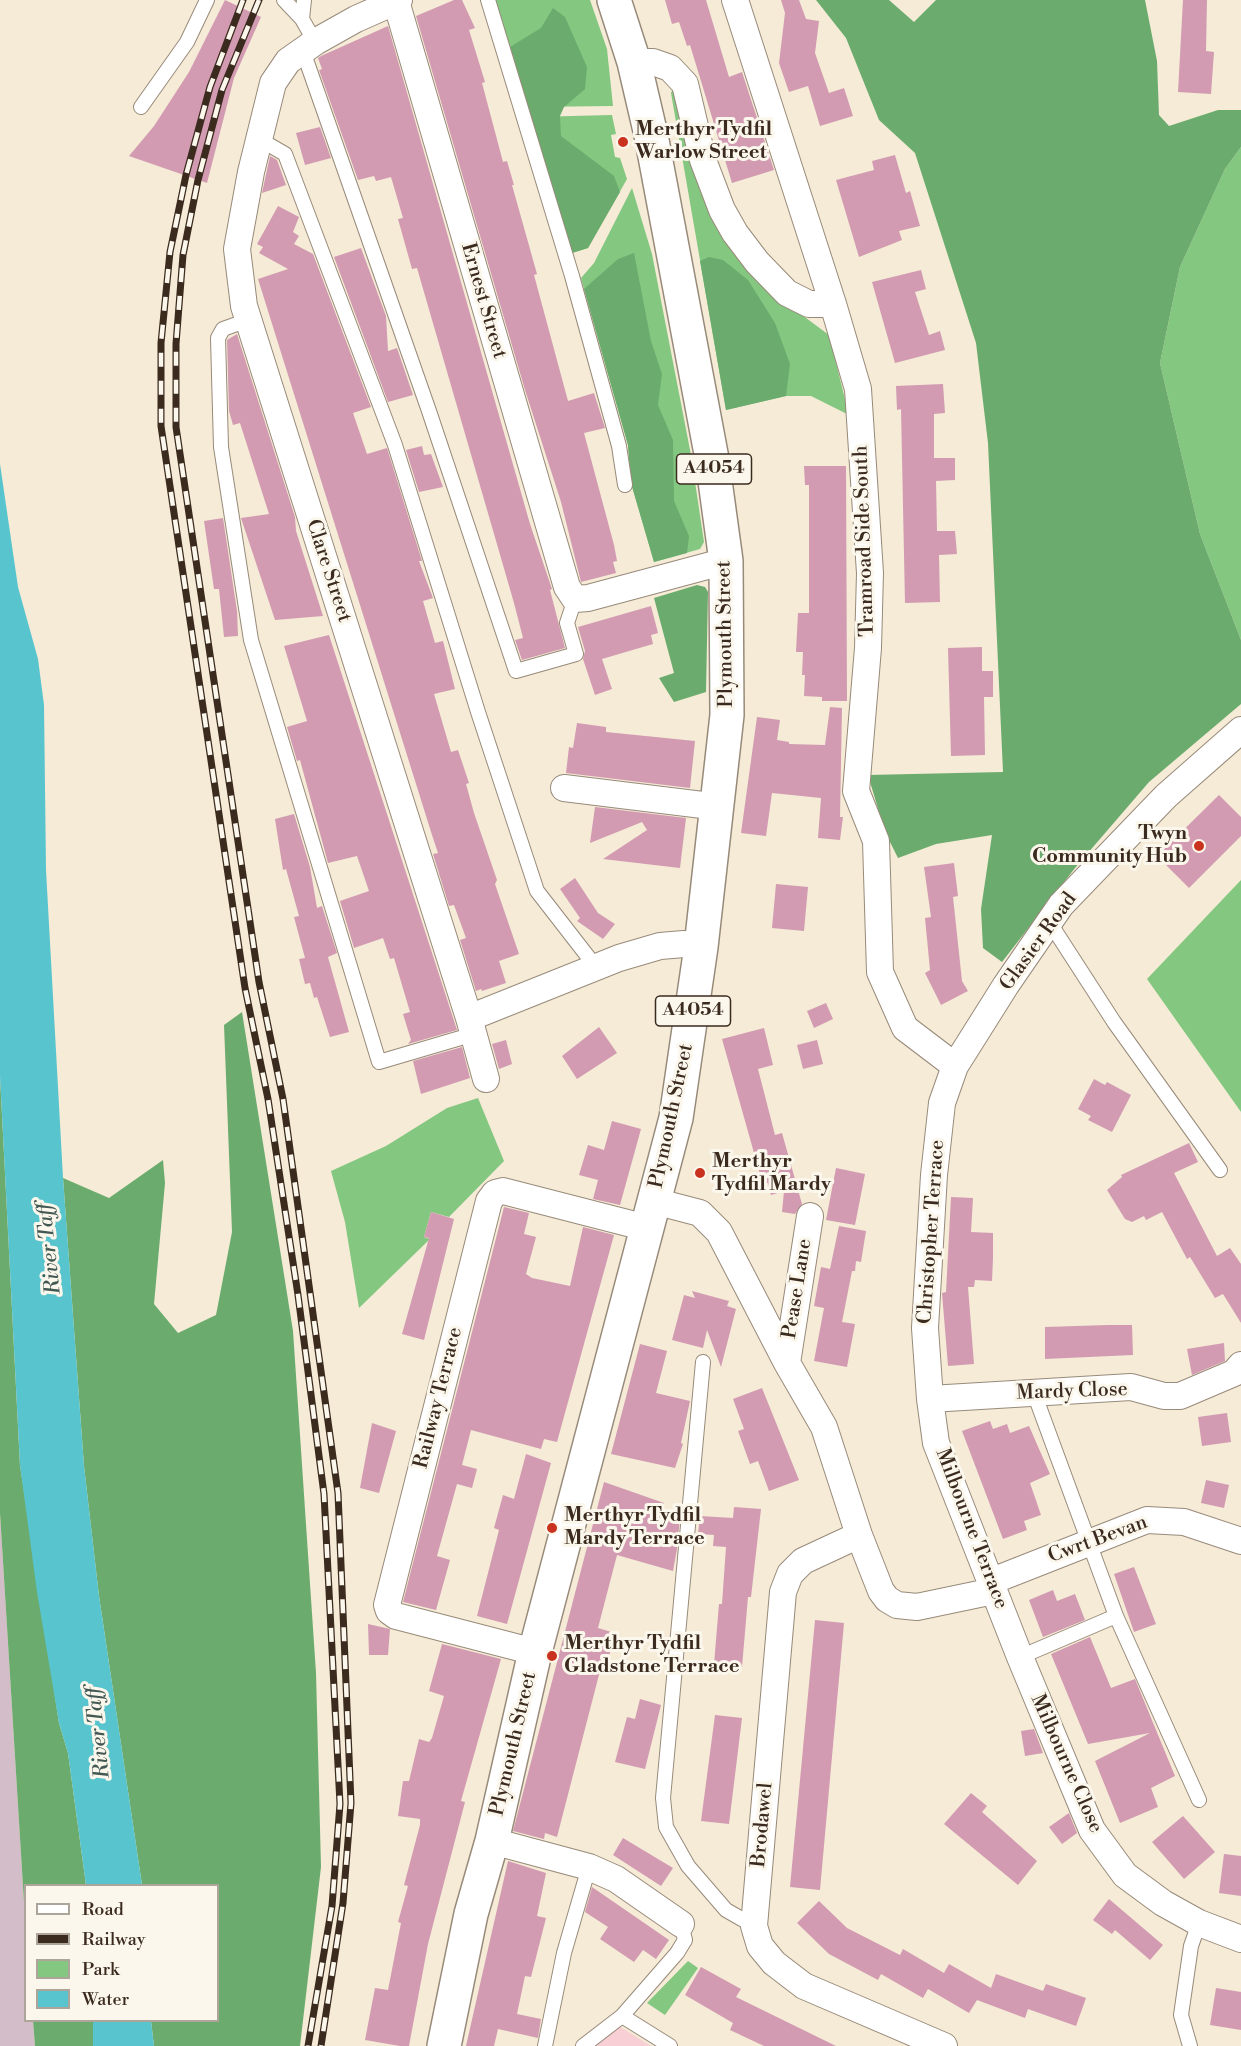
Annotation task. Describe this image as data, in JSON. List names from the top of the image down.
{
  "streets": {
    "main road": ["A4054", "Plymouth Street"],
    "street": [
      "Ernest Street",
      "Tramroad Side South",
      "Clare Street",
      "Glasier Road",
      "Christopher Terrace",
      "Pease Lane",
      "Mardy Close",
      "Railway Terrace",
      "Milbourne Terrace",
      "Cwrt Bevan",
      "Milbourne Close",
      "Brodawel"
    ]
  },
  "crossings": [
    ["Tramroad Side South", "Glasier Road"],
    ["Tramroad Side South", "Christopher Terrace"],
    ["Plymouth Street", "Railway Terrace"],
    ["Plymouth Street", "Cwrt Bevan"],
    ["Glasier Road", "Christopher Terrace"],
    ["Christopher Terrace", "Mardy Close"],
    ["Christopher Terrace", "Milbourne Terrace"],
    ["Pease Lane", "Cwrt Bevan"],
    ["Mardy Close", "Milbourne Terrace"],
    ["Railway Terrace", "Cwrt Bevan"],
    ["Milbourne Terrace", "Cwrt Bevan"],
    ["Milbourne Terrace", "Milbourne Close"],
    ["Cwrt Bevan", "Brodawel"]
  ],
  "water": ["River Taff"],
  "places": [
    "Merthyr Tydfil Warlow Street",
    "Twyn Community Hub",
    "Merthyr Tydfil Mardy",
    "Merthyr Tydfil Mardy Terrace",
    "Merthyr Tydfil Gladstone Terrace"
  ],
  "legend": [
    "Road",
    "Railway",
    "Park",
    "Water"
  ]
}
